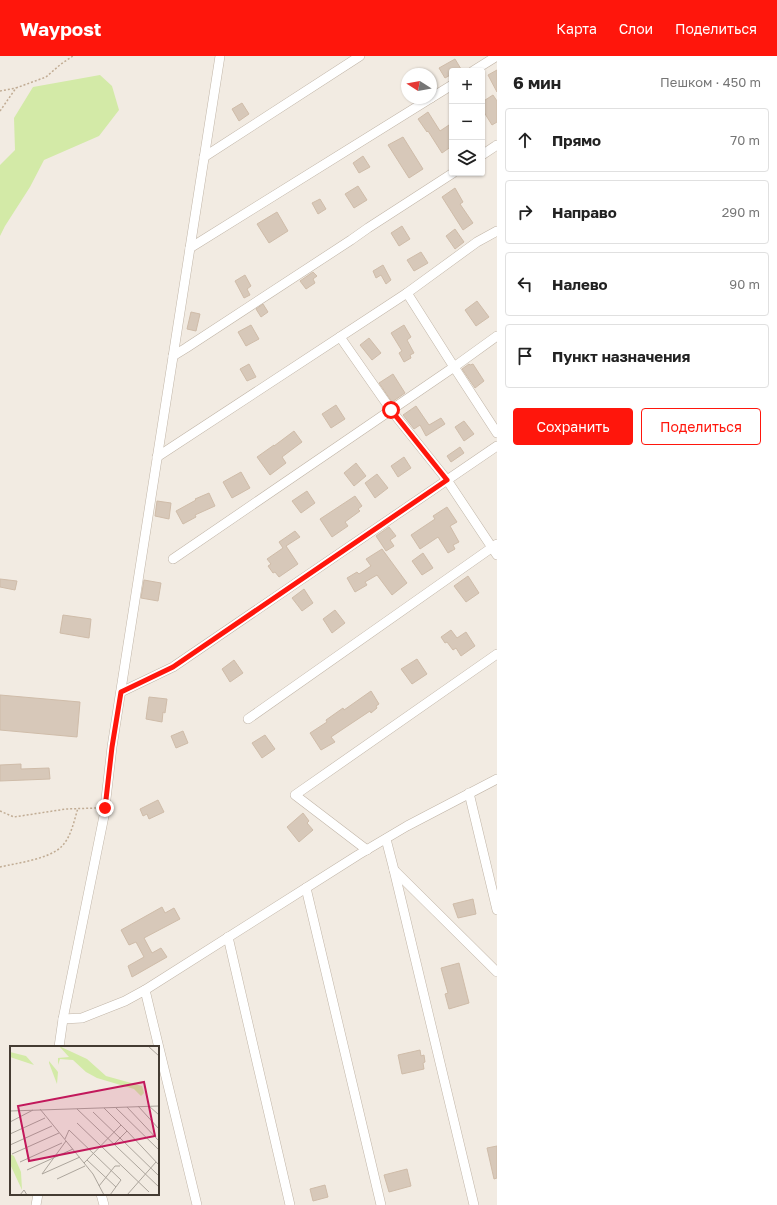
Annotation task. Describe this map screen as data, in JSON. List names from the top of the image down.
{
  "north": "left",
  "page": {
    "header": "Waypost",
    "nav": ["Карта", "Слои", "Поделиться"],
    "heading": ["6 мин", "Пешком · 450 m"],
    "map_buttons": ["+", "−"],
    "list": [
      ["Прямо", "70 m"],
      ["Направо", "290 m"],
      ["Налево", "90 m"],
      "Пункт назначения"
    ],
    "buttons": ["Сохранить", "Поделиться"]
  }
}
